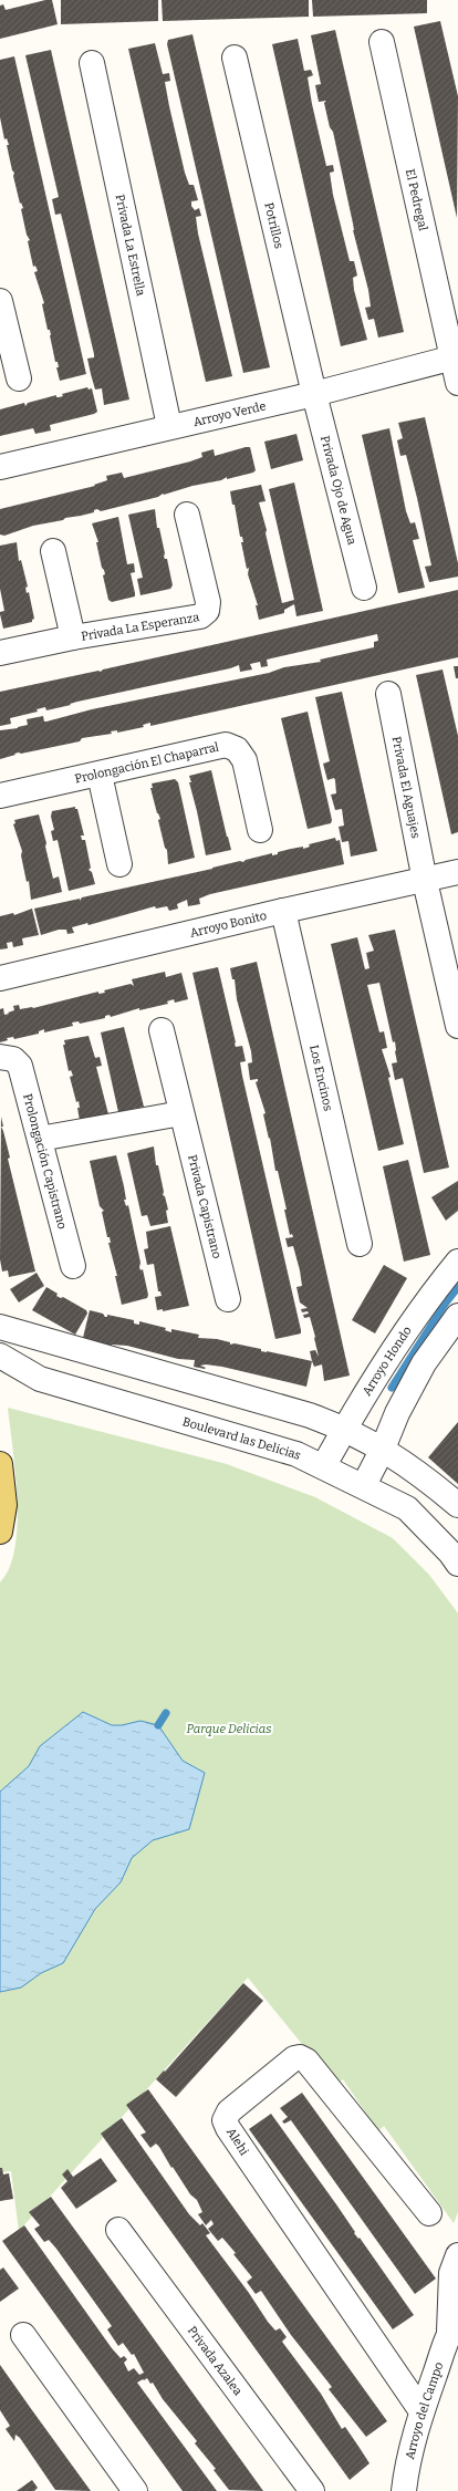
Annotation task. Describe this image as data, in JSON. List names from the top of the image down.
{
  "streets": {
    "street": [
      "El Pedregal",
      "Potrillos",
      "Privada La Estrella",
      "Arroyo Verde",
      "Privada Ojo de Agua",
      "Privada La Esperanza",
      "Prolongación El Chaparral",
      "Privada El Aguajes",
      "Arroyo Bonito",
      "Los Encinos",
      "Prolongación Capistrano",
      "Privada Capistrano",
      "Arroyo Hondo",
      "Boulevard las Delicias",
      "Alehi",
      "Privada Azalea",
      "Arroyo del Campo"
    ]
  },
  "crossings": [
    ["El Pedregal", "Arroyo Verde"],
    ["Potrillos", "Arroyo Verde"],
    ["Potrillos", "Privada Ojo de Agua"],
    ["Privada La Estrella", "Arroyo Verde"],
    ["Arroyo Verde", "Privada Ojo de Agua"],
    ["Privada El Aguajes", "Arroyo Bonito"],
    ["Arroyo Bonito", "Los Encinos"],
    ["Arroyo Hondo", "Boulevard las Delicias"],
    ["Alehi", "Arroyo del Campo"]
  ],
  "parks": ["Parque Delicias"]
}
